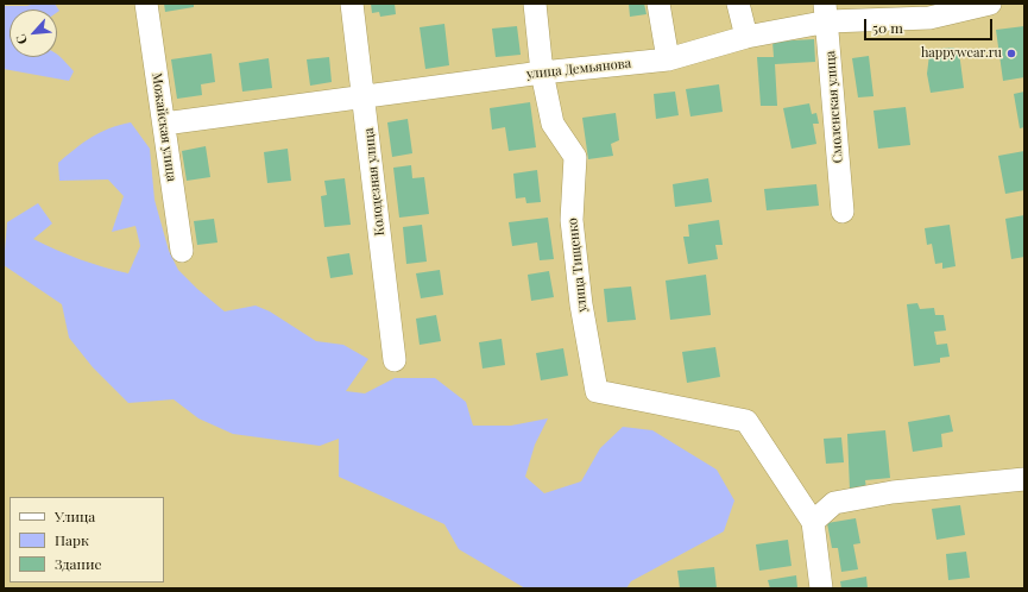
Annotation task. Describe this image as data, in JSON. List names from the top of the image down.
{
  "streets": {
    "street": [
      "улица Демьянова",
      "Смоленская улица",
      "Можайская улица",
      "Колодезная улица",
      "улица Тищенко"
    ]
  },
  "crossings": [
    ["улица Демьянова", "Смоленская улица"],
    ["улица Демьянова", "Можайская улица"],
    ["улица Демьянова", "Колодезная улица"],
    ["улица Демьянова", "улица Тищенко"]
  ],
  "places": ["happywear.ru"],
  "legend": ["Улица", "Парк", "Здание"],
  "scale_bar": "50 m",
  "north": "bottom left"
}
